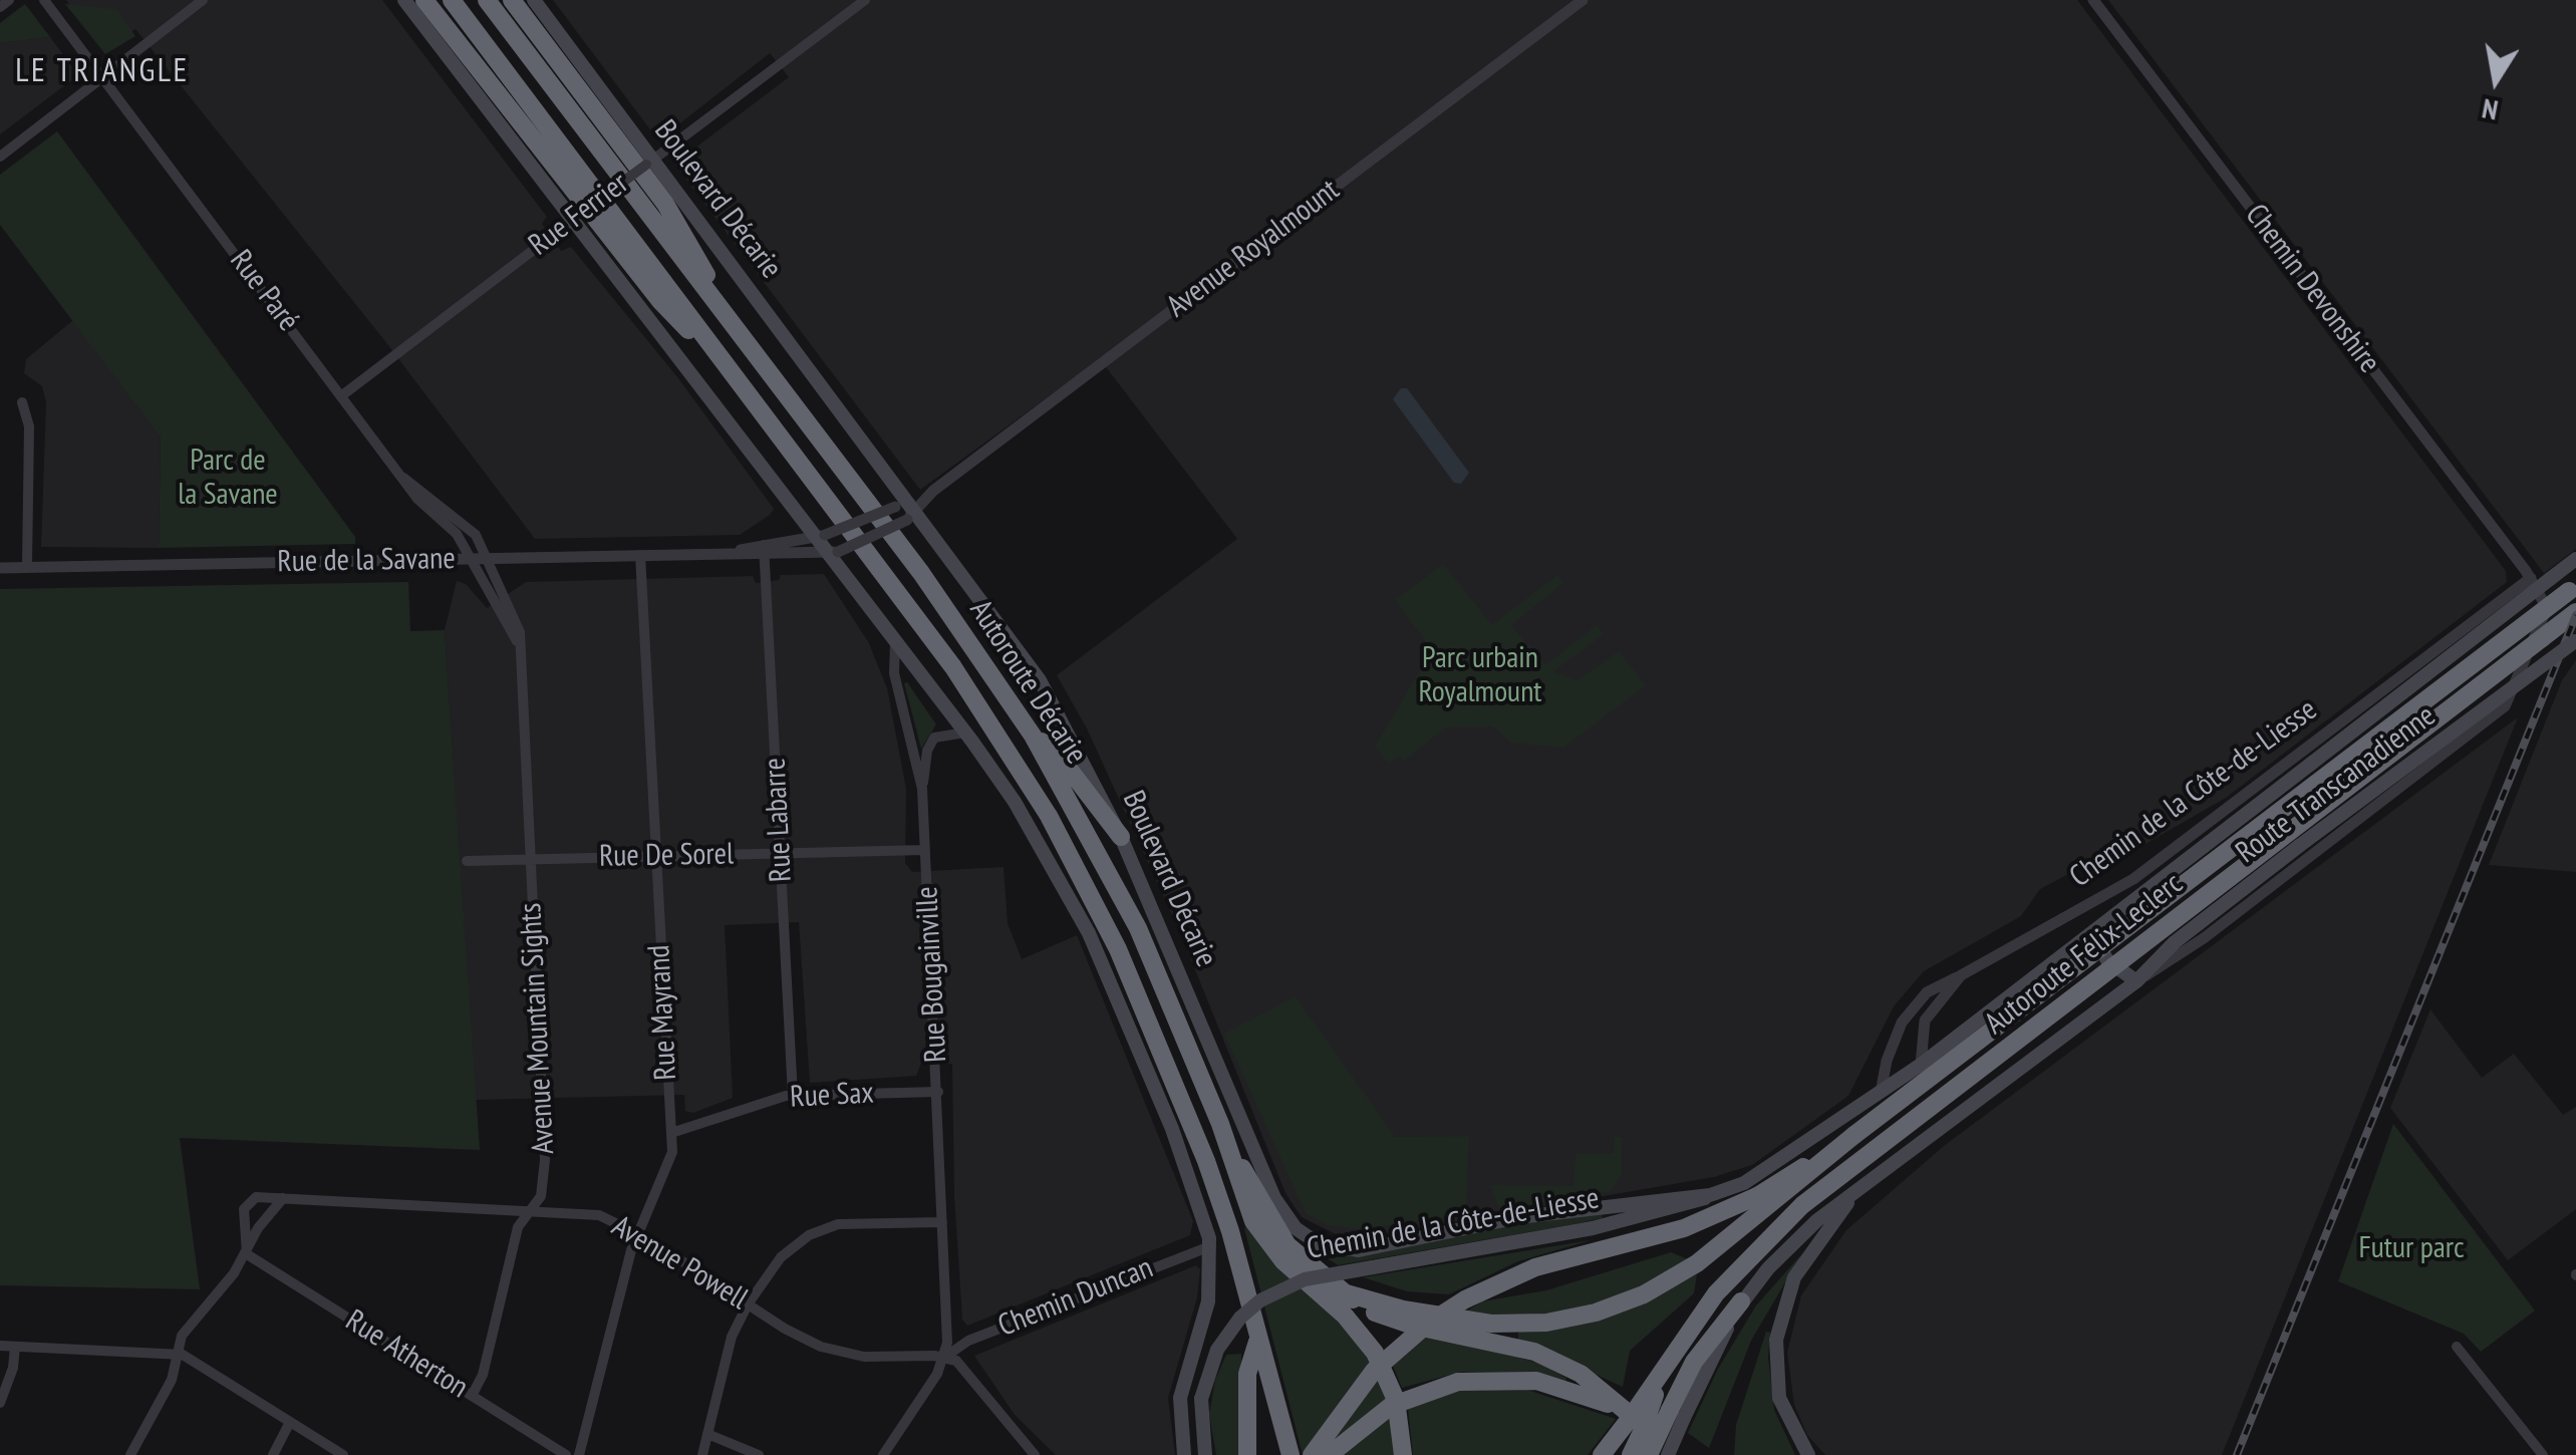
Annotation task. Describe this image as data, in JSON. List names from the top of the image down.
{
  "streets": {
    "highway": ["Autoroute Décarie", "Autoroute Félix-Leclerc"],
    "main road": ["Boulevard Décarie", "Route Transcanadienne", "Chemin de la Côte-de-Liesse"],
    "street": [
      "Rue Ferrier",
      "Avenue Royalmount",
      "Chemin Devonshire",
      "Rue Paré",
      "Rue de la Savane",
      "Rue Labarre",
      "Rue De Sorel",
      "Rue Bougainville",
      "Rue Mayrand",
      "Avenue Mountain Sights",
      "Rue Sax",
      "Avenue Powell",
      "Chemin Duncan",
      "Rue Atherton"
    ]
  },
  "crossings": [
    ["Boulevard Décarie", "Rue Ferrier"],
    ["Boulevard Décarie", "Avenue Royalmount"],
    ["Boulevard Décarie", "Rue de la Savane"],
    ["Boulevard Décarie", "Chemin de la Côte-de-Liesse"],
    ["Rue Ferrier", "Rue Paré"],
    ["Avenue Royalmount", "Rue de la Savane"],
    ["Chemin Devonshire", "Chemin de la Côte-de-Liesse"],
    ["Rue Paré", "Avenue Mountain Sights"],
    ["Rue de la Savane", "Rue Labarre"],
    ["Rue de la Savane", "Rue Mayrand"],
    ["Rue de la Savane", "Avenue Mountain Sights"],
    ["Route Transcanadienne", "Chemin de la Côte-de-Liesse"],
    ["Rue Labarre", "Rue De Sorel"],
    ["Rue Labarre", "Rue Sax"],
    ["Rue De Sorel", "Rue Bougainville"],
    ["Rue De Sorel", "Rue Mayrand"],
    ["Rue De Sorel", "Avenue Mountain Sights"],
    ["Rue Bougainville", "Rue Sax"],
    ["Rue Bougainville", "Avenue Powell"],
    ["Rue Bougainville", "Chemin Duncan"],
    ["Rue Mayrand", "Rue Sax"],
    ["Rue Mayrand", "Avenue Powell"],
    ["Avenue Mountain Sights", "Avenue Powell"],
    ["Avenue Mountain Sights", "Rue Atherton"],
    ["Avenue Powell", "Chemin Duncan"],
    ["Avenue Powell", "Rue Atherton"]
  ],
  "districts": ["LE TRIANGLE"],
  "parks": ["Parc de la Savane", "Parc urbain Royalmount", "Futur parc"],
  "north": "bottom"
}
